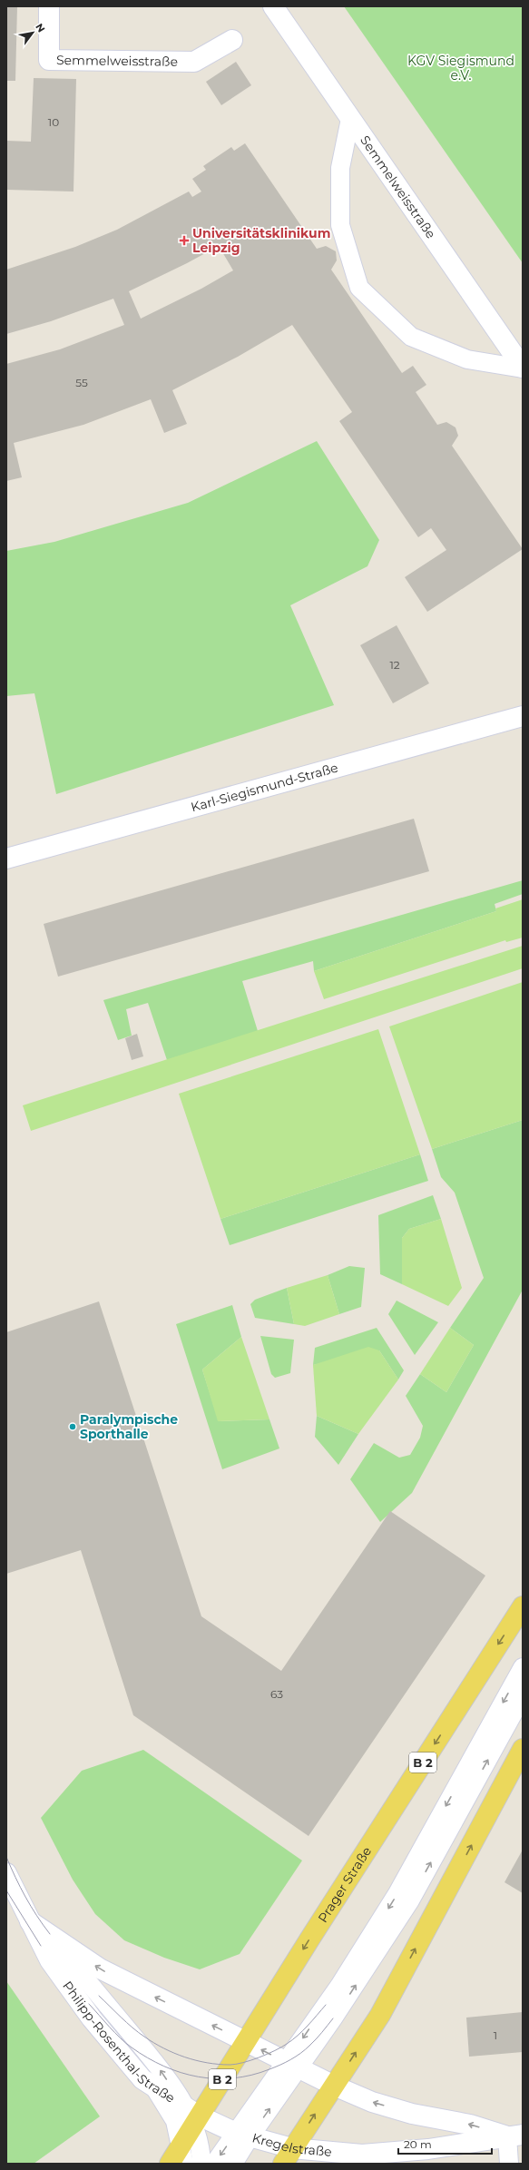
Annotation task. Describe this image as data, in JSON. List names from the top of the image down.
{
  "streets": {
    "main road": ["B 2", "Prager Straße"],
    "street": [
      "Semmelweisstraße",
      "Karl-Siegismund-Straße",
      "Philipp-Rosenthal-Straße",
      "Kregelstraße"
    ]
  },
  "crossings": [
    ["Prager Straße", "Philipp-Rosenthal-Straße"],
    ["Philipp-Rosenthal-Straße", "Kregelstraße"]
  ],
  "parks": ["KGV Siegismund e.V."],
  "places": {
    "health": ["Universitätsklinikum Leipzig"],
    "other": ["Paralympische Sporthalle"]
  },
  "house_numbers": [
    "10",
    "55",
    "12",
    "63",
    "1"
  ],
  "scale_bar": "20 m",
  "north": "top right"
}
